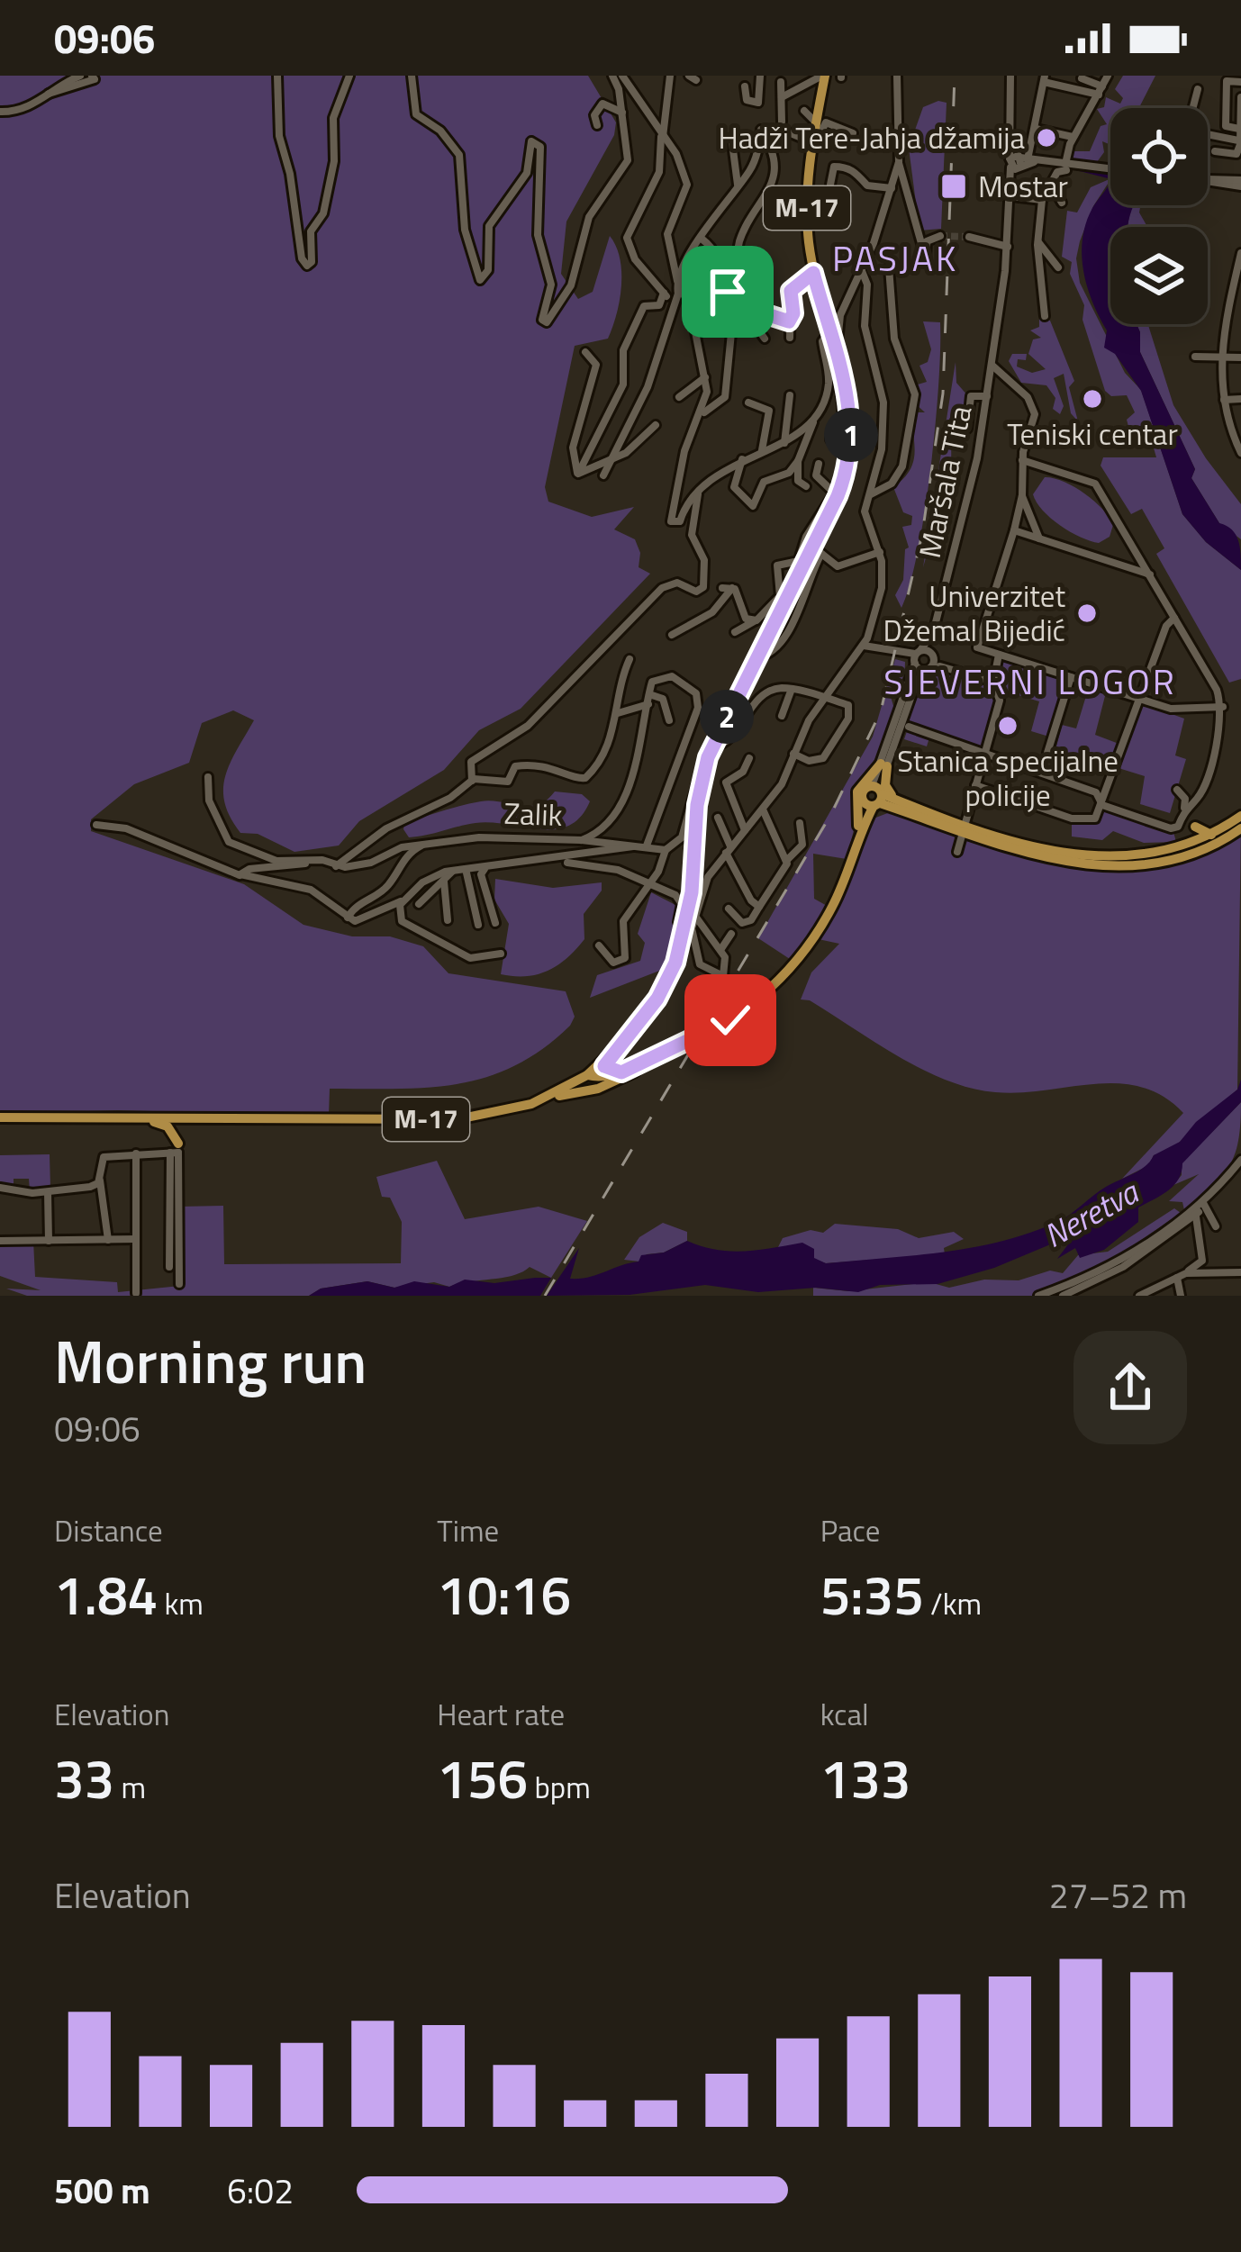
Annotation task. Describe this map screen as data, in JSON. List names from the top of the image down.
{
  "streets": {
    "main road": ["M-17"],
    "street": ["Maršala Tita", "Zalik"]
  },
  "districts": ["PASJAK", "SJEVERNI LOGOR"],
  "water": ["Neretva"],
  "places": {
    "other": [
      "Hadži Tere-Jahja džamija",
      "Teniski centar",
      "Univerzitet Džemal Bijedić",
      "Stanica specijalne policije"
    ],
    "transit": ["Mostar"]
  },
  "page": {
    "status": "09:06",
    "pins": ["1", "2"],
    "heading": ["Morning run", "09:06"],
    "stats": [
      ["Distance", "1.84 km"],
      ["Time", "10:16"],
      ["Pace", "5:35 /km"],
      ["Elevation", "33 m"],
      ["Heart rate", "156 bpm"],
      ["kcal", "133"]
    ],
    "chart": ["Elevation", "27–52 m"],
    "list": [
      {
        "name": "500 m",
        "note": "6:02"
      }
    ]
  }
}
